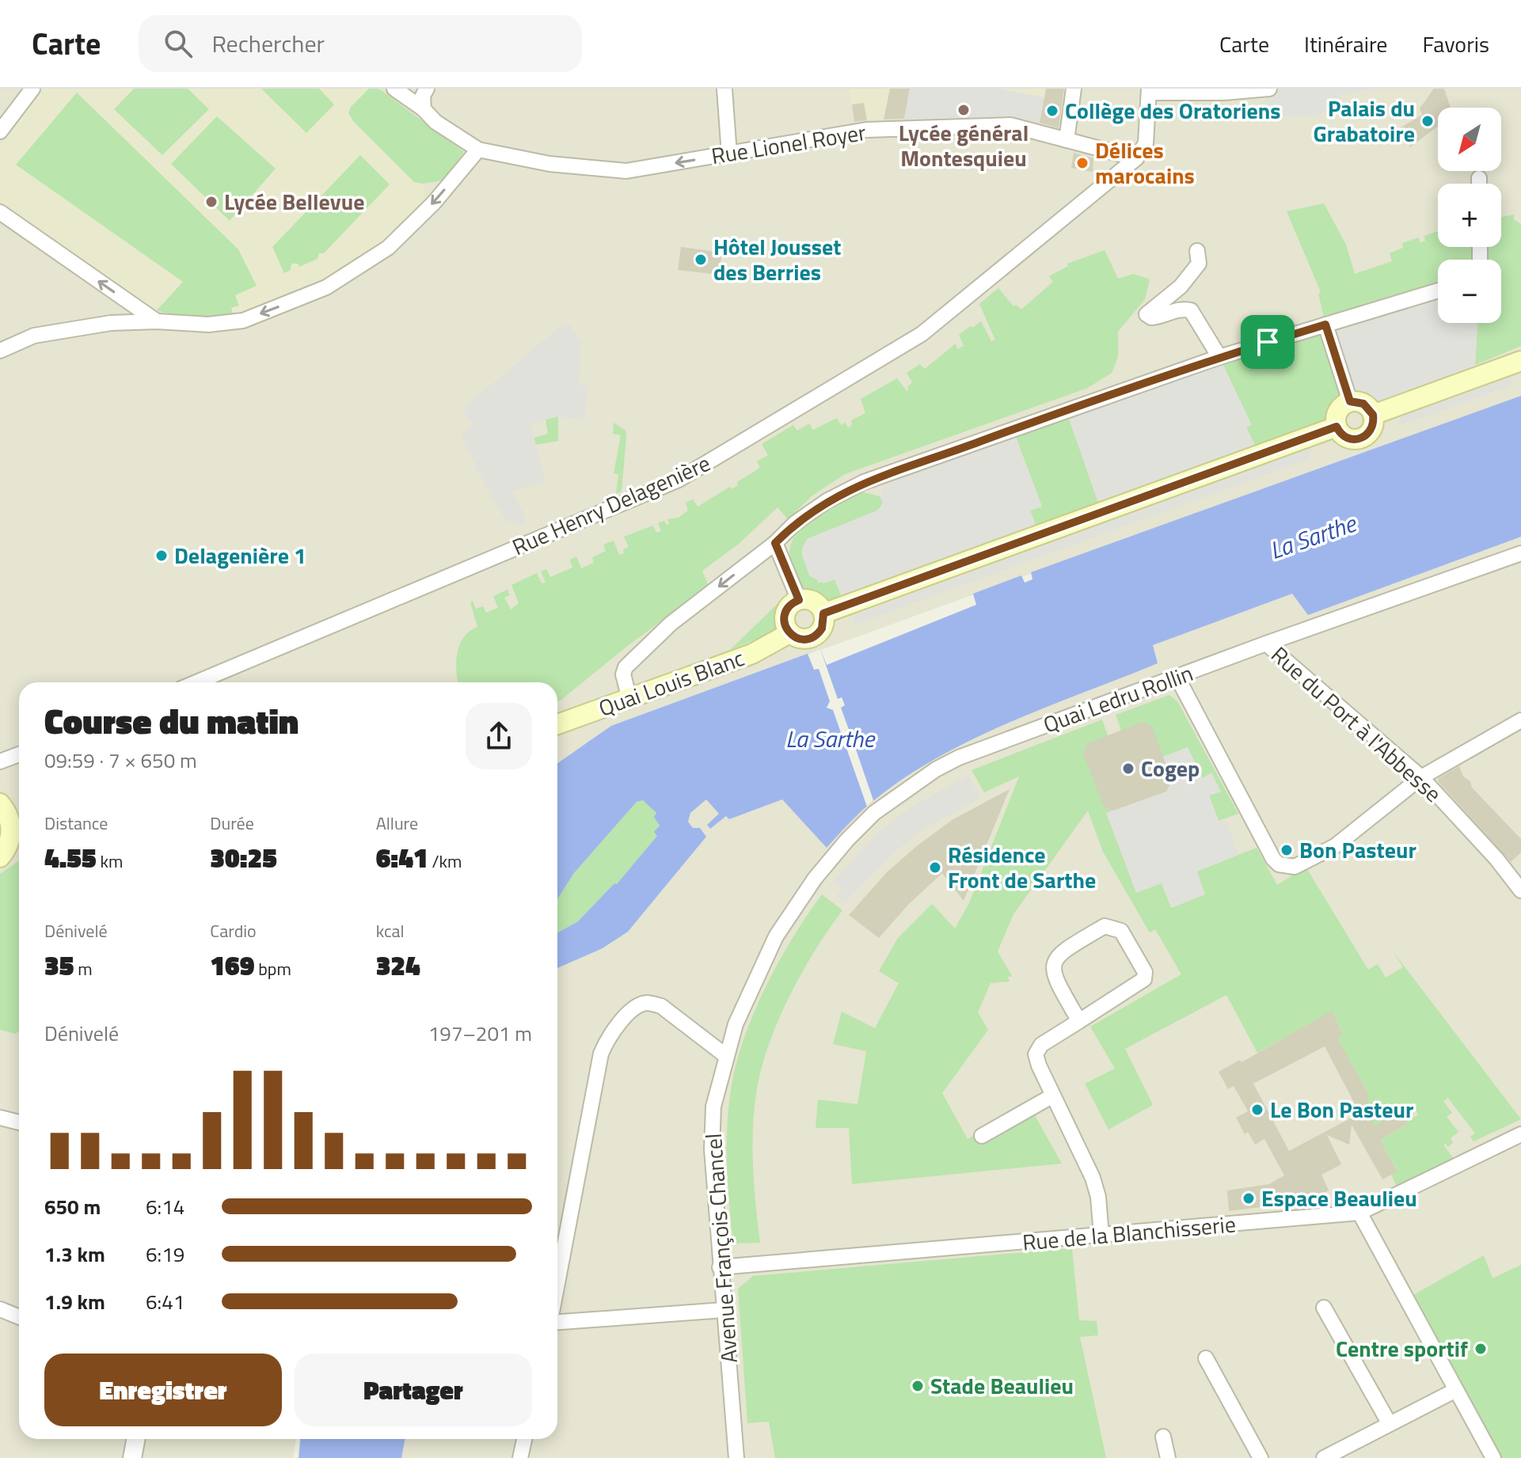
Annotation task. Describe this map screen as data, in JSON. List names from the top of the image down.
{
  "streets": {
    "main road": ["Quai Louis Blanc"],
    "street": [
      "Rue Lionel Royer",
      "Rue Henry Delagenière",
      "Quai Ledru Rollin",
      "Rue du Port à l'Abbesse",
      "Rue de la Blanchisserie",
      "Avenue François Chancel"
    ]
  },
  "crossings": [
    ["Rue Lionel Royer", "Rue Henry Delagenière"],
    ["Quai Ledru Rollin", "Rue du Port à l'Abbesse"],
    ["Quai Ledru Rollin", "Avenue François Chancel"],
    ["Rue de la Blanchisserie", "Avenue François Chancel"]
  ],
  "one_way": ["Rue Lionel Royer"],
  "water": ["La Sarthe"],
  "places": [
    "Lycée général Montesquieu",
    "Collège des Oratoriens",
    "Palais du Grabatoire",
    "Délices marocains",
    "Lycée Bellevue",
    "Hôtel Jousset des Berries",
    "Delagenière 1",
    "Cogep",
    "Bon Pasteur",
    "Résidence Front de Sarthe",
    "Le Bon Pasteur",
    "Espace Beaulieu",
    "Centre sportif",
    "Stade Beaulieu"
  ],
  "north": "bottom left",
  "page": {
    "header": "Carte",
    "search": "Rechercher",
    "nav": ["Carte", "Itinéraire", "Favoris"],
    "map_buttons": ["+", "−"],
    "heading": ["Course du matin", "09:59 · 7 × 650 m"],
    "stats": [
      ["Distance", "4.55 km"],
      ["Durée", "30:25"],
      ["Allure", "6:41 /km"],
      ["Dénivelé", "35 m"],
      ["Cardio", "169 bpm"],
      ["kcal", "324"]
    ],
    "chart": ["Dénivelé", "197–201 m"],
    "list": [
      {
        "name": "650 m",
        "note": "6:14"
      },
      {
        "name": "1.3 km",
        "note": "6:19"
      },
      {
        "name": "1.9 km",
        "note": "6:41"
      }
    ],
    "buttons": ["Enregistrer", "Partager"]
  }
}
